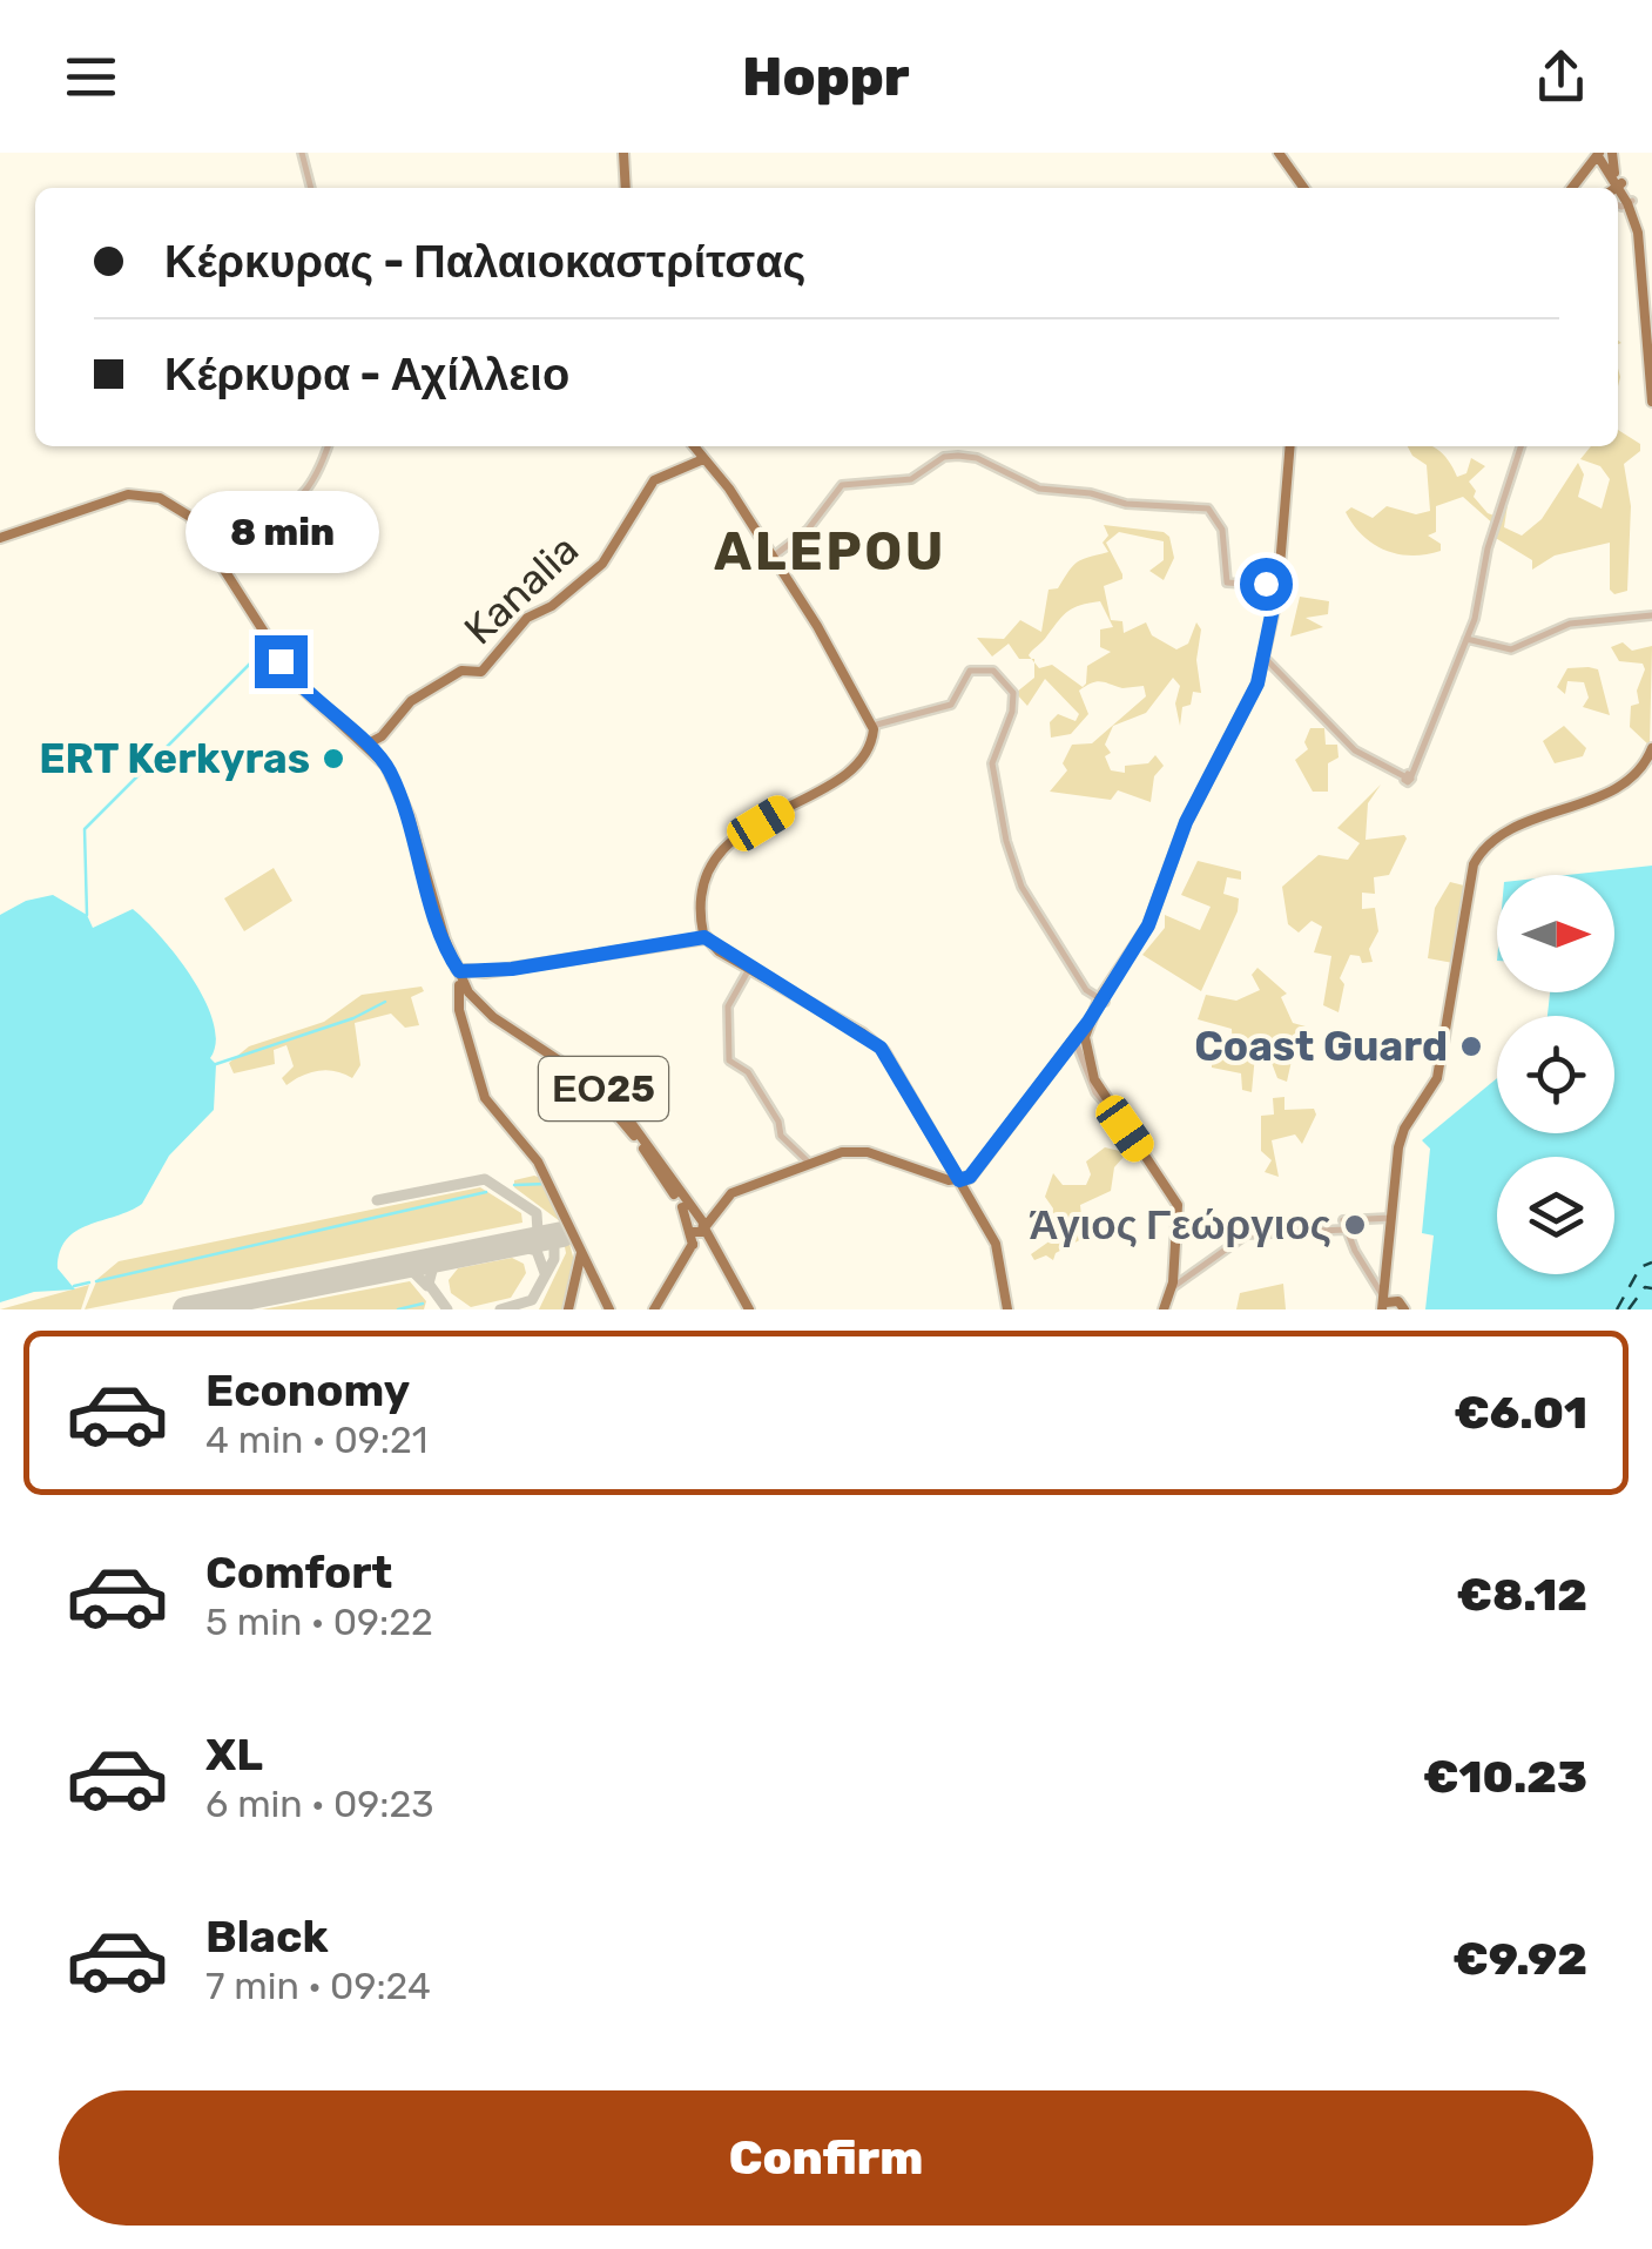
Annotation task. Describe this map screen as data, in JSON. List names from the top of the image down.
{
  "streets": {
    "main road": ["Kanalia", "ΕΟ25"]
  },
  "crossings": [
    ["Kanalia", "ΕΟ25"]
  ],
  "districts": ["ALEPOU"],
  "places": ["ERT Kerkyras", "Coast Guard", "Άγιος Γεώργιος"],
  "north": "right",
  "page": {
    "header": "Hoppr",
    "banner": ["Κέρκυρας - Παλαιοκαστρίτσας", "Κέρκυρα - Αχίλλειο"],
    "bubble": "8 min",
    "list": [
      {
        "name": "Economy",
        "note": "4 min · 09:21",
        "value": "€6.01"
      },
      {
        "name": "Comfort",
        "note": "5 min · 09:22",
        "value": "€8.12"
      },
      {
        "name": "XL",
        "note": "6 min · 09:23",
        "value": "€10.23"
      },
      {
        "name": "Black",
        "note": "7 min · 09:24",
        "value": "€9.92"
      }
    ],
    "buttons": "Confirm"
  }
}
